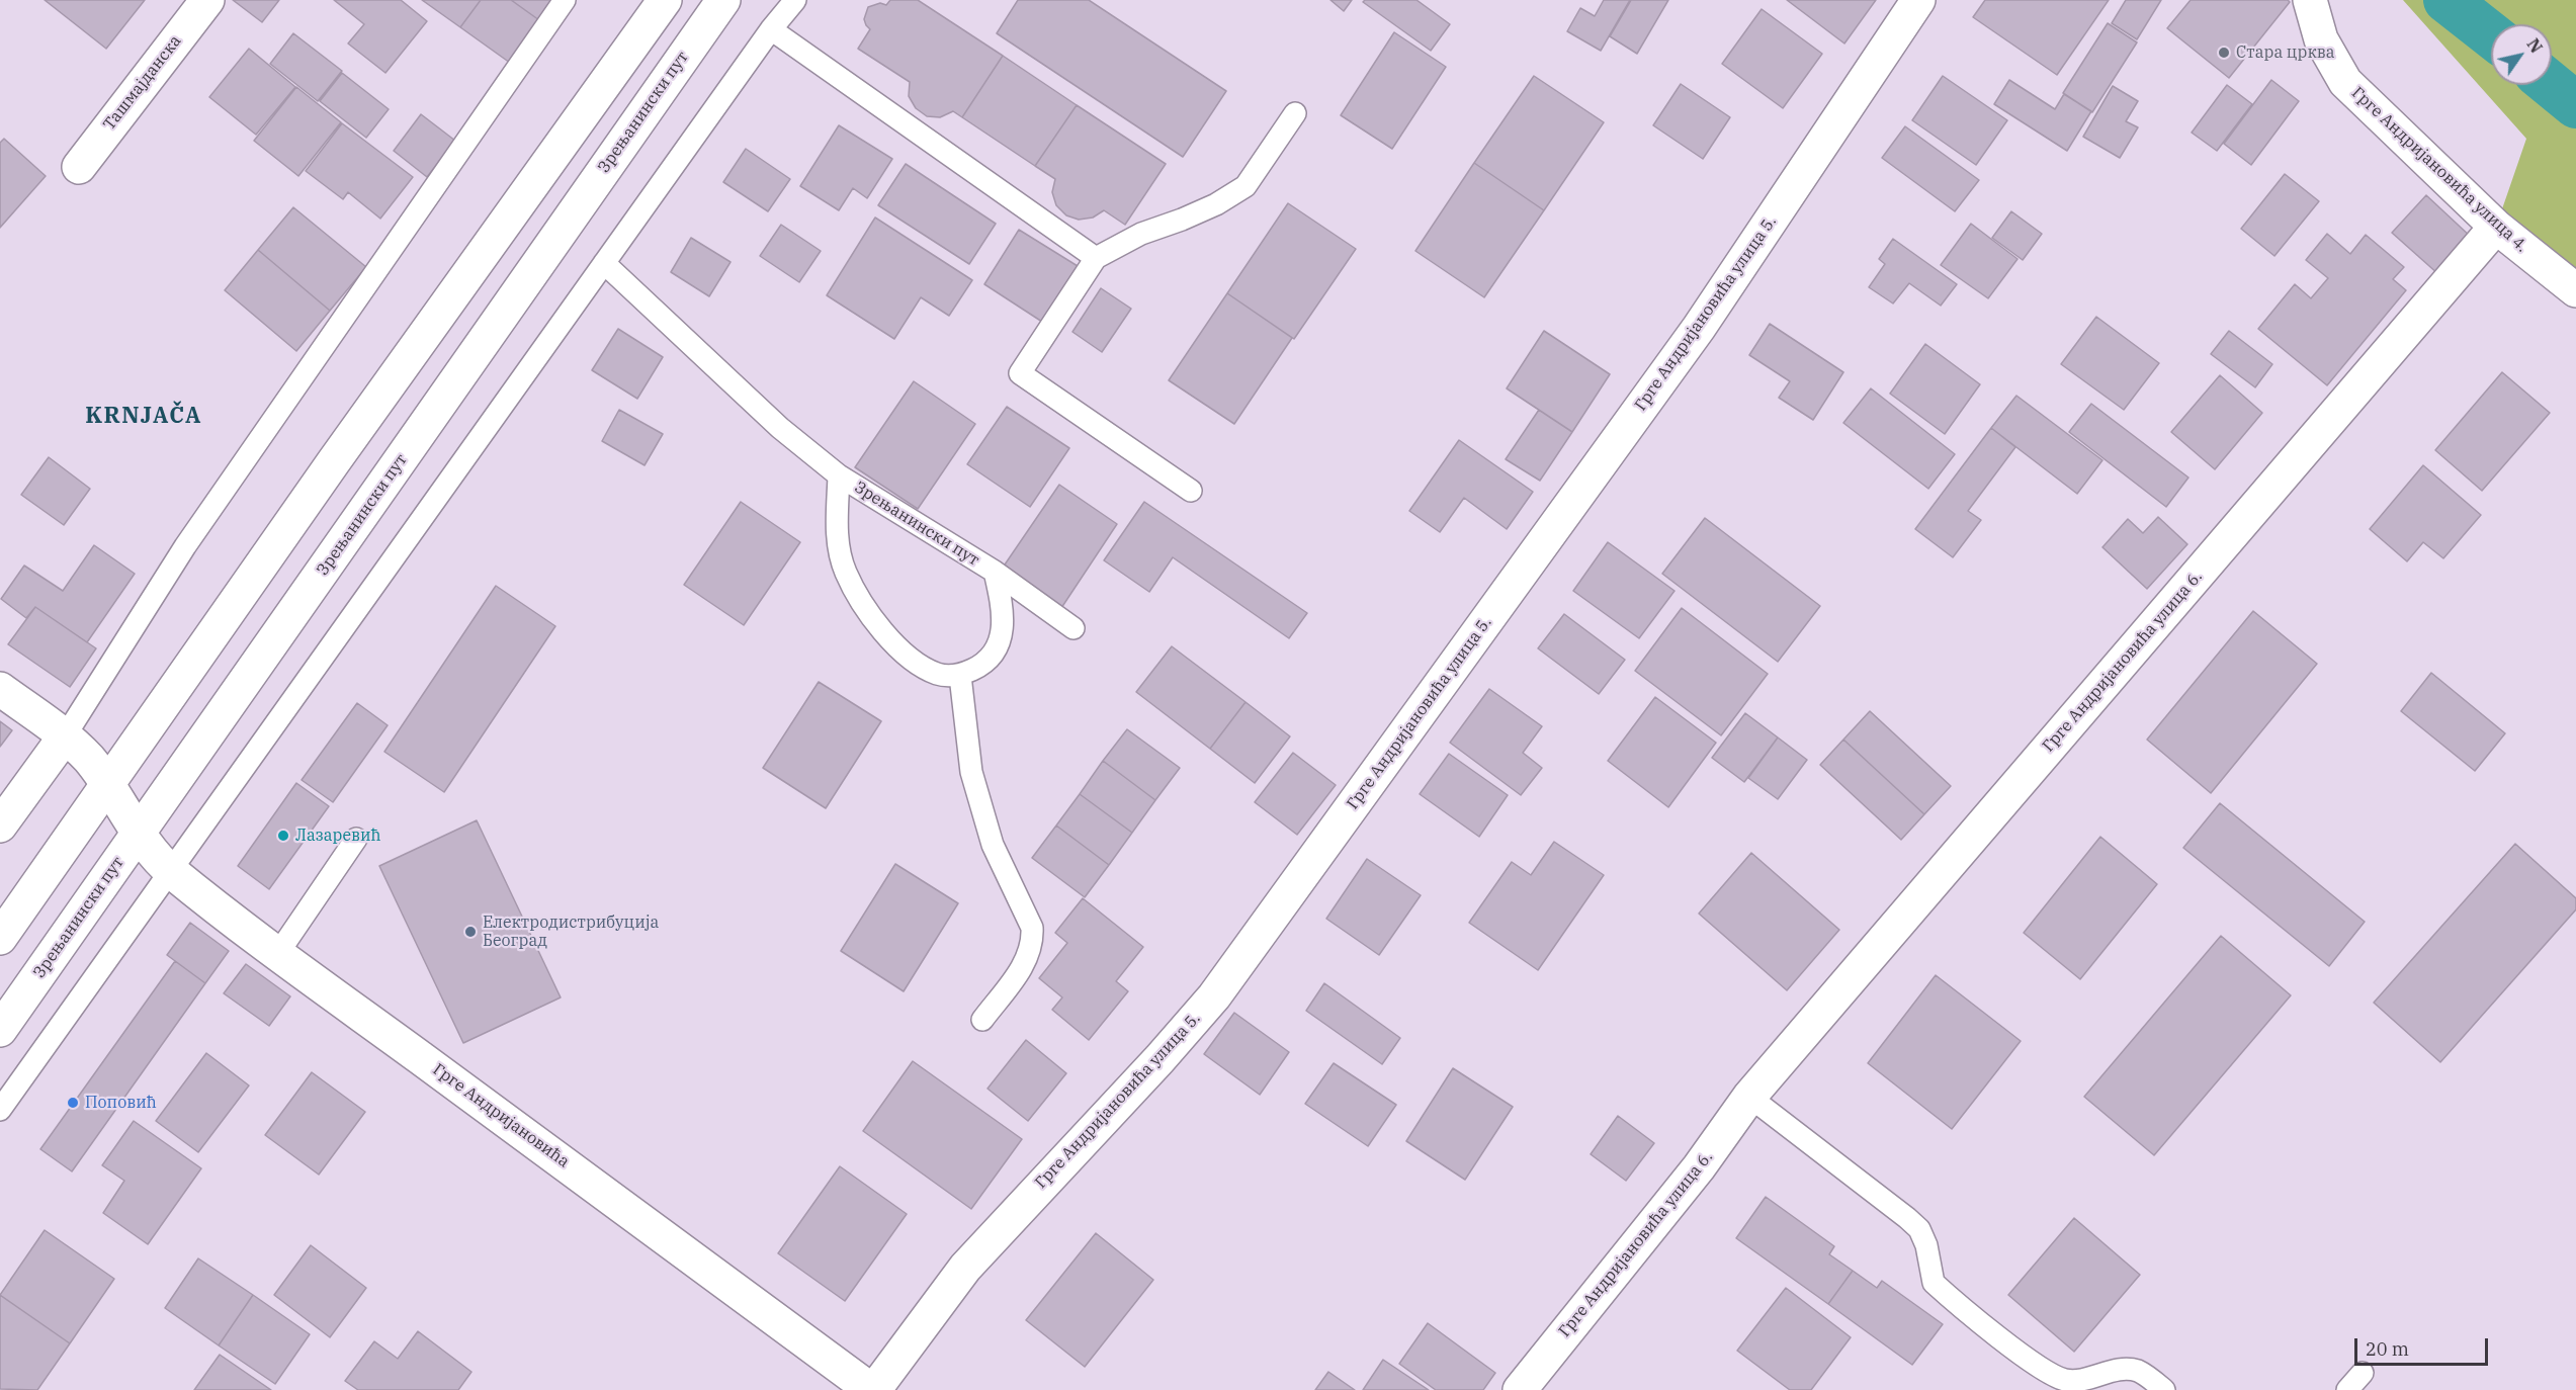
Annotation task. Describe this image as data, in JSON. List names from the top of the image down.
{
  "streets": {
    "street": [
      "Ташмајданска",
      "Зрењанински пут",
      "Грге Андријановића улица 4.",
      "Грге Андријановића улица 5.",
      "Грге Андријановића улица 6.",
      "Грге Андријановића"
    ]
  },
  "crossings": [
    ["Зрењанински пут", "Грге Андријановића"],
    ["Грге Андријановића улица 4.", "Грге Андријановића улица 6."],
    ["Грге Андријановића улица 5.", "Грге Андријановића"]
  ],
  "districts": ["KRNJAČA"],
  "places": [
    "Стара црква",
    "Лазаревић",
    "Електродистрибуција Београд",
    "Поповић"
  ],
  "scale_bar": "20 m",
  "north": "top right"
}
